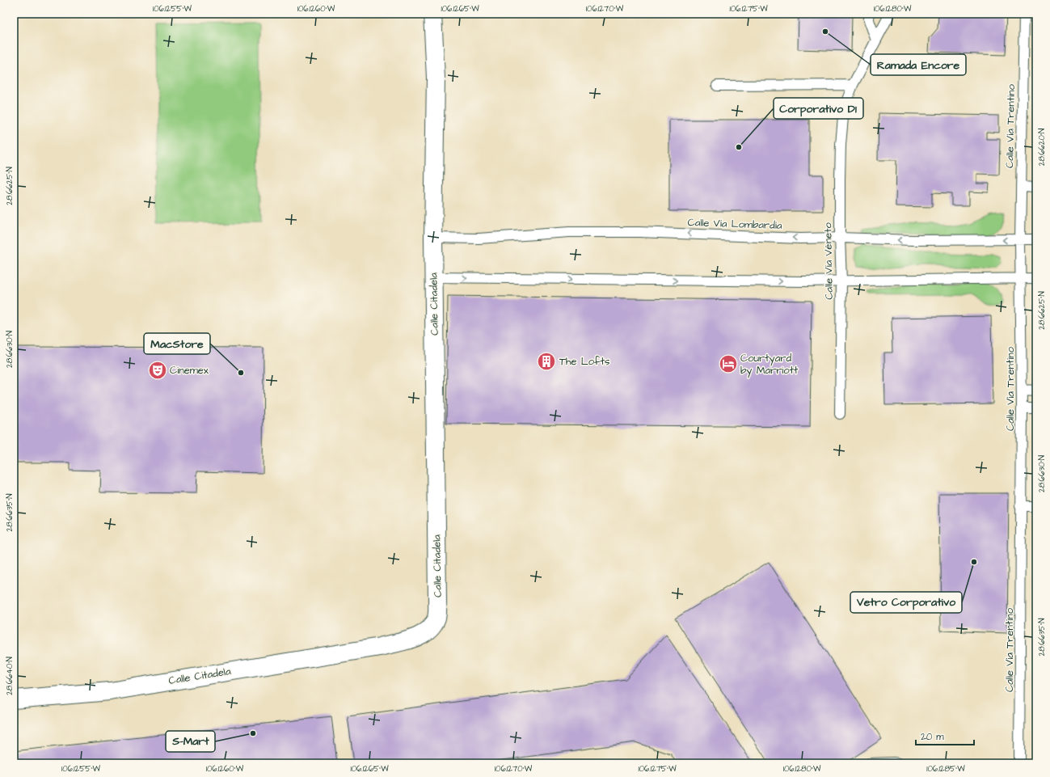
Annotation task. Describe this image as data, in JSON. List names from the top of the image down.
{
  "streets": {
    "street": ["Calle Citadela"],
    "lane": ["Calle Vía Trentino", "Calle Vía Lombardía", "Calle Vía Véneto"]
  },
  "crossings": [
    ["Calle Vía Trentino", "Calle Vía Lombardía"],
    ["Calle Vía Lombardía", "Calle Vía Véneto"],
    ["Calle Vía Lombardía", "Calle Citadela"]
  ],
  "places": {
    "other": [
      "Ramada Encore",
      "Corporativo D1",
      "MacStore",
      "Vetro Corporativo",
      "S-Mart"
    ],
    "building": ["The Lofts"],
    "hotel": ["Courtyard by Marriott"],
    "theatre": ["Cinemex"]
  },
  "scale_bar": "20 m",
  "coordinates": [
    "106.1255°W",
    "106.1260°W",
    "106.1265°W",
    "106.1270°W",
    "106.1275°W",
    "106.1280°W",
    "28.6620°N",
    "28.6625°N",
    "28.6630°N",
    "28.6635°N",
    "28.6640°N",
    "106.1285°W"
  ]
}
